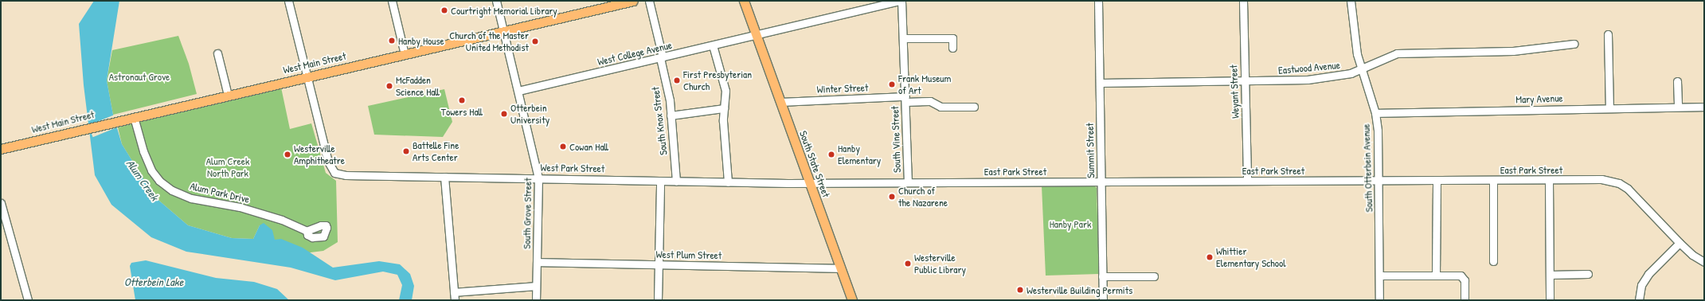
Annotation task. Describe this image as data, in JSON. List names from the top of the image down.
{
  "streets": {
    "main road": ["West Main Street", "South State Street"],
    "street": [
      "West College Avenue",
      "Eastwood Avenue",
      "Winter Street",
      "Weyant Street",
      "Mary Avenue",
      "South Knox Street",
      "South Vine Street",
      "Summit Street",
      "West Park Street",
      "South Otterbein Avenue",
      "East Park Street",
      "Alum Park Drive",
      "South Grove Street",
      "West Plum Street"
    ]
  },
  "crossings": [
    ["West College Avenue", "South Knox Street"],
    ["West College Avenue", "South State Street"],
    ["West College Avenue", "South Grove Street"],
    ["West Main Street", "West Park Street"],
    ["West Main Street", "Alum Park Drive"],
    ["West Main Street", "South Grove Street"],
    ["Eastwood Avenue", "Weyant Street"],
    ["Eastwood Avenue", "Summit Street"],
    ["Eastwood Avenue", "South Otterbein Avenue"],
    ["Winter Street", "South Vine Street"],
    ["Winter Street", "South State Street"],
    ["Weyant Street", "East Park Street"],
    ["Mary Avenue", "South Otterbein Avenue"],
    ["South Knox Street", "West Park Street"],
    ["South Vine Street", "East Park Street"],
    ["Summit Street", "East Park Street"],
    ["South State Street", "West Park Street"],
    ["South State Street", "East Park Street"],
    ["South State Street", "West Plum Street"],
    ["West Park Street", "East Park Street"],
    ["West Park Street", "South Grove Street"],
    ["South Otterbein Avenue", "East Park Street"],
    ["South Grove Street", "West Plum Street"]
  ],
  "water": ["Alum Creek", "Otterbein Lake"],
  "parks": ["Astronaut Grove", "Alum Creek North Park", "Hanby Park"],
  "places": [
    "Courtright Memorial Library",
    "Hanby House",
    "Church of the Master United Methodist",
    "First Presbyterian Church",
    "Frank Museum of Art",
    "McFadden Science Hall",
    "Towers Hall",
    "Otterbein University",
    "Cowan Hall",
    "Battelle Fine Arts Center",
    "Westerville Amphitheatre",
    "Hanby Elementary",
    "Church of the Nazarene",
    "Whittier Elementary School",
    "Westerville Public Library",
    "Westerville Building Permits"
  ]
}
